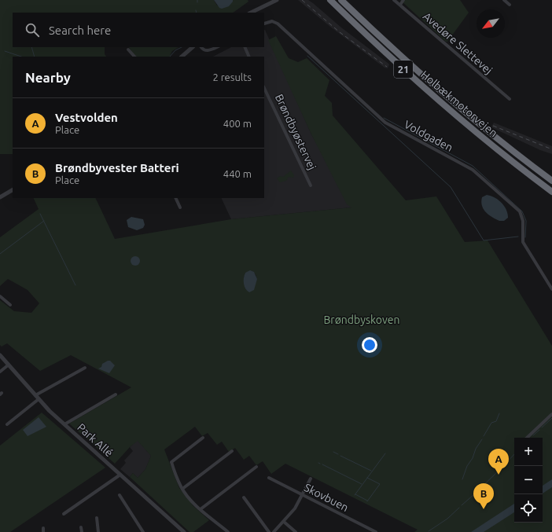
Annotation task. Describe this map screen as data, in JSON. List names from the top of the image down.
{
  "streets": {
    "highway": ["21", "Holbækmotorvejen"],
    "street": [
      "Avedøre Slettevej",
      "Brøndbyøstervej",
      "Voldgaden",
      "Park Allé",
      "Skovbuen"
    ]
  },
  "parks": ["Brøndbyskoven"],
  "north": "bottom left",
  "page": {
    "search": "Search here",
    "heading": ["Nearby", "2 results"],
    "list": [
      {
        "mark": "A",
        "name": "Vestvolden",
        "note": "Place",
        "value": "400 m"
      },
      {
        "mark": "B",
        "name": "Brøndbyvester Batteri",
        "note": "Place",
        "value": "440 m"
      }
    ],
    "map_buttons": ["+", "−"],
    "pins": ["A", "B"]
  }
}
